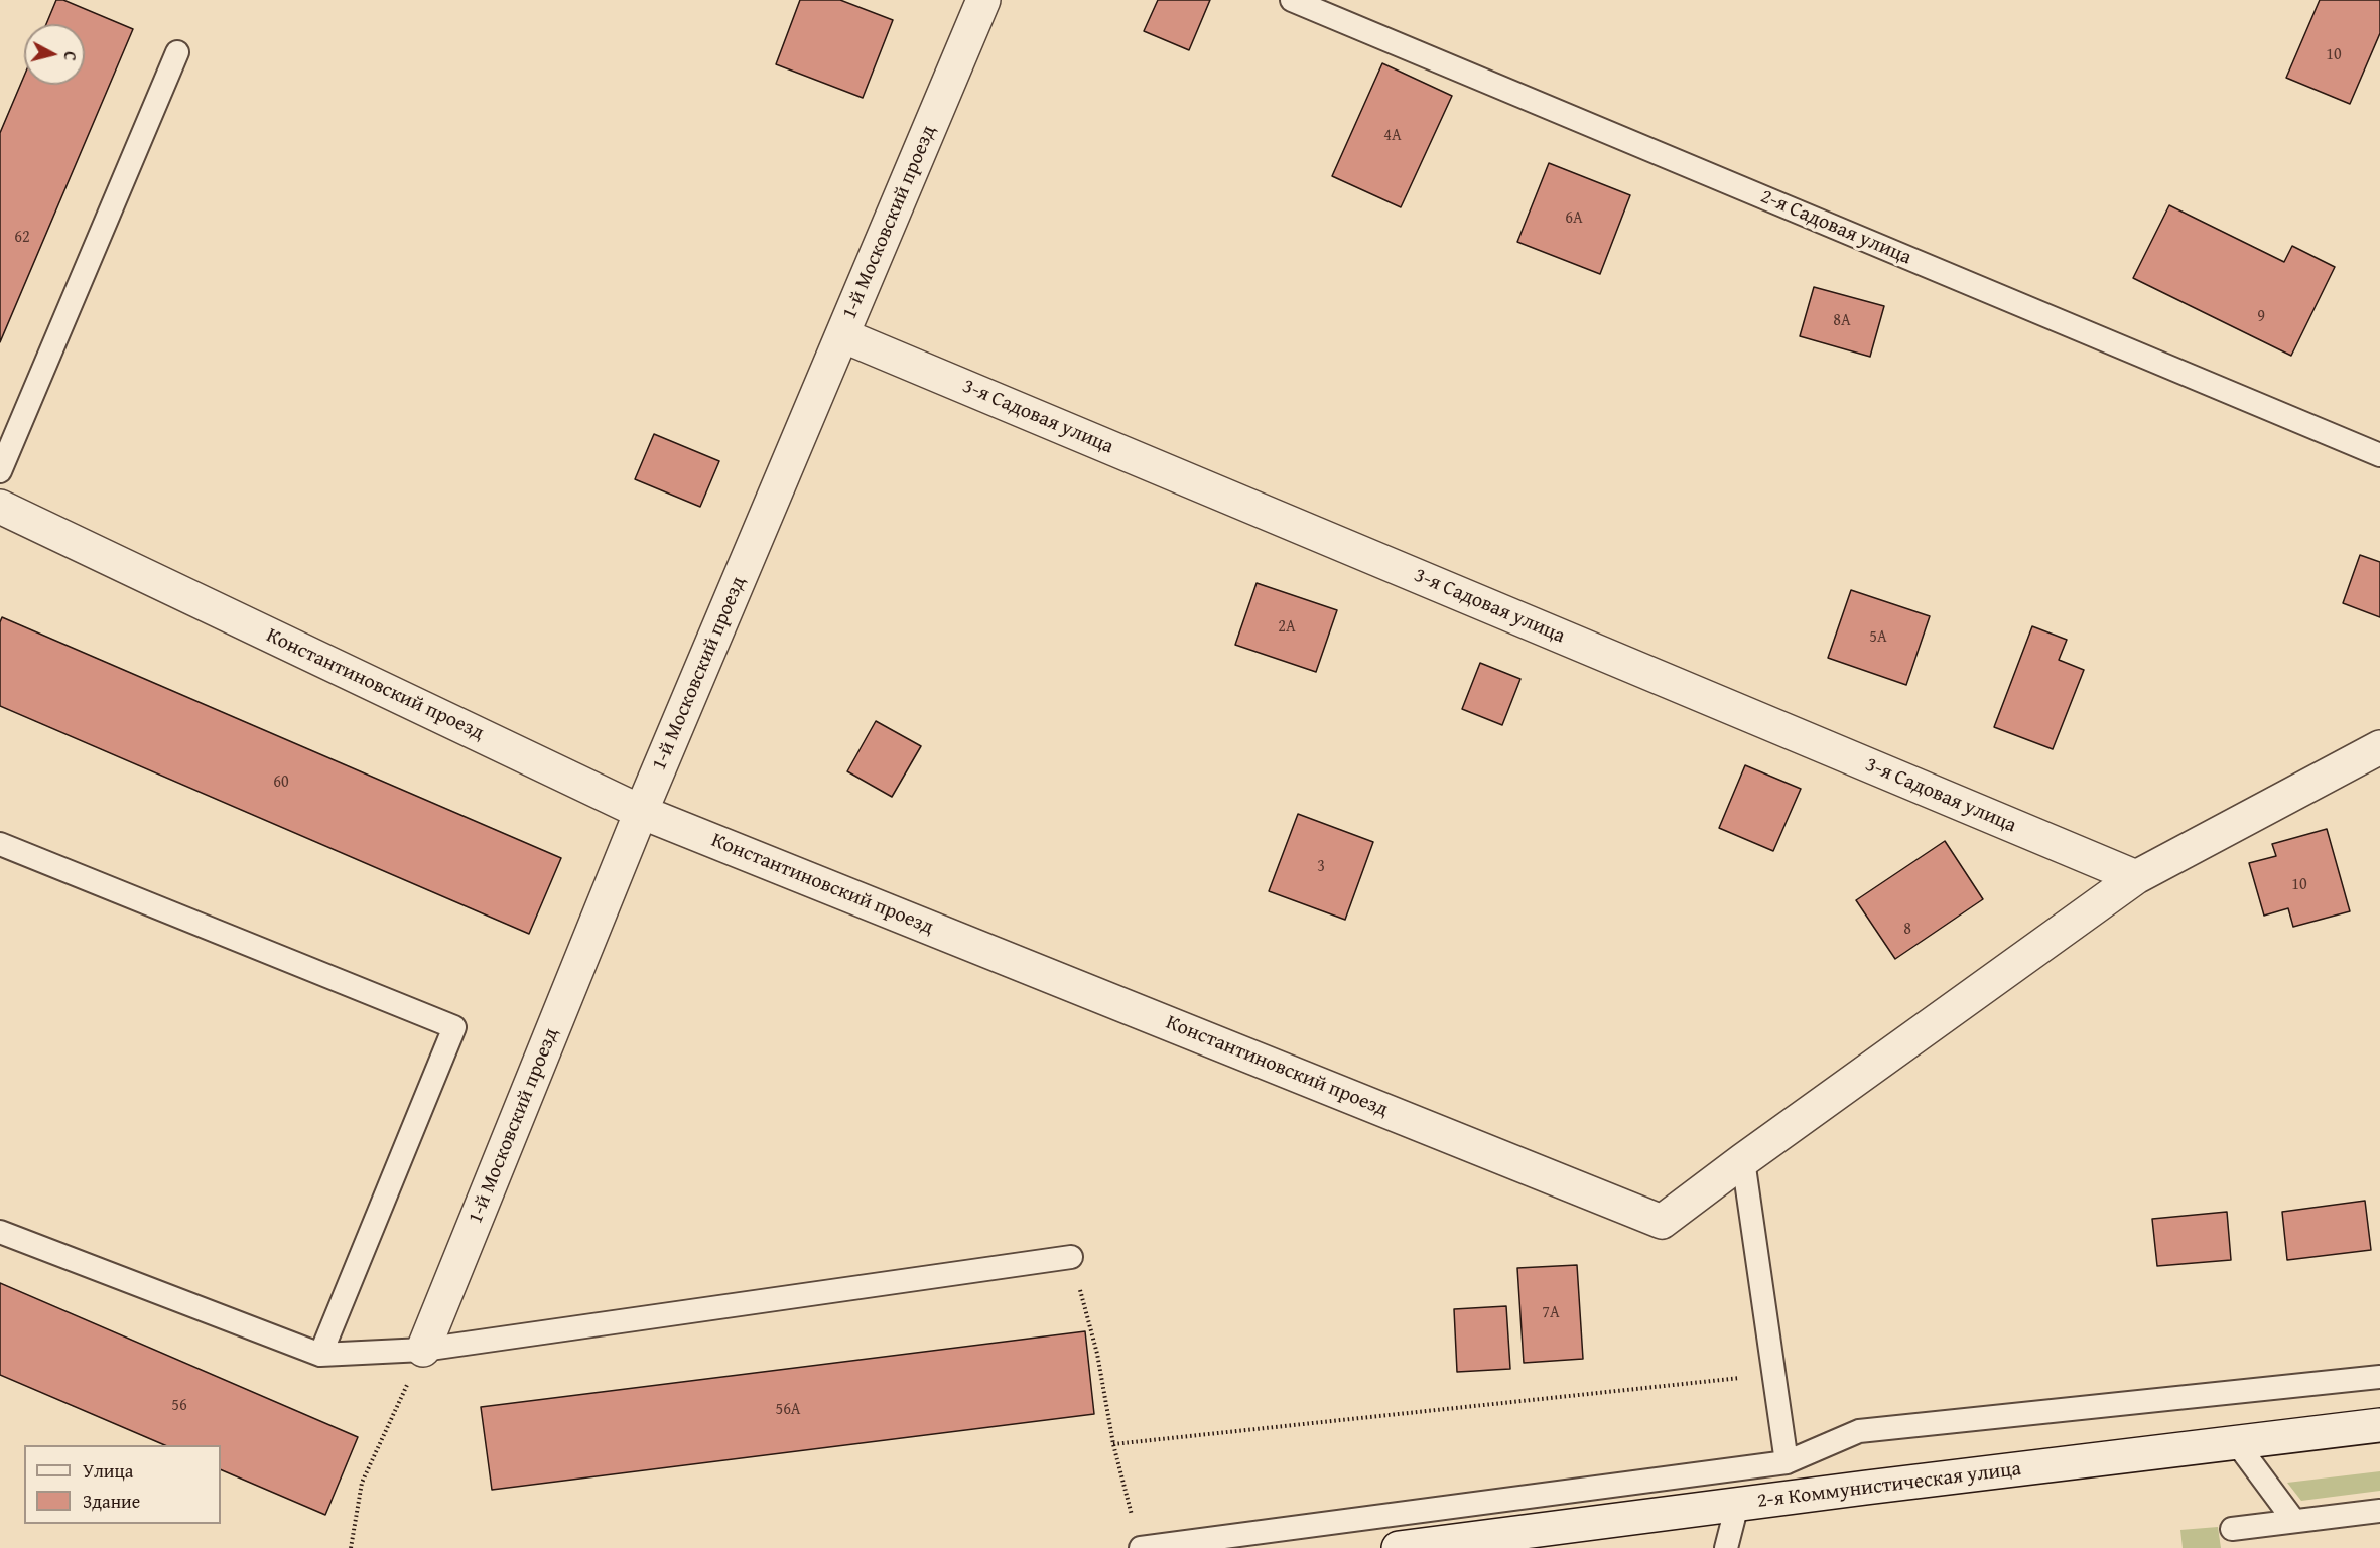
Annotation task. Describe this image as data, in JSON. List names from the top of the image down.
{
  "streets": {
    "street": [
      "1-й Московский проезд",
      "3-я Садовая улица",
      "Константиновский проезд",
      "2-я Коммунистическая улица"
    ],
    "lane": ["2-я Садовая улица"]
  },
  "crossings": [
    ["1-й Московский проезд", "3-я Садовая улица"],
    ["1-й Московский проезд", "Константиновский проезд"]
  ],
  "house_numbers": [
    "10",
    "4А",
    "6А",
    "62",
    "9",
    "8А",
    "2А",
    "5А",
    "60",
    "3",
    "10",
    "8",
    "7А",
    "56",
    "56А"
  ],
  "legend": ["Улица", "Здание"],
  "north": "right"
}
